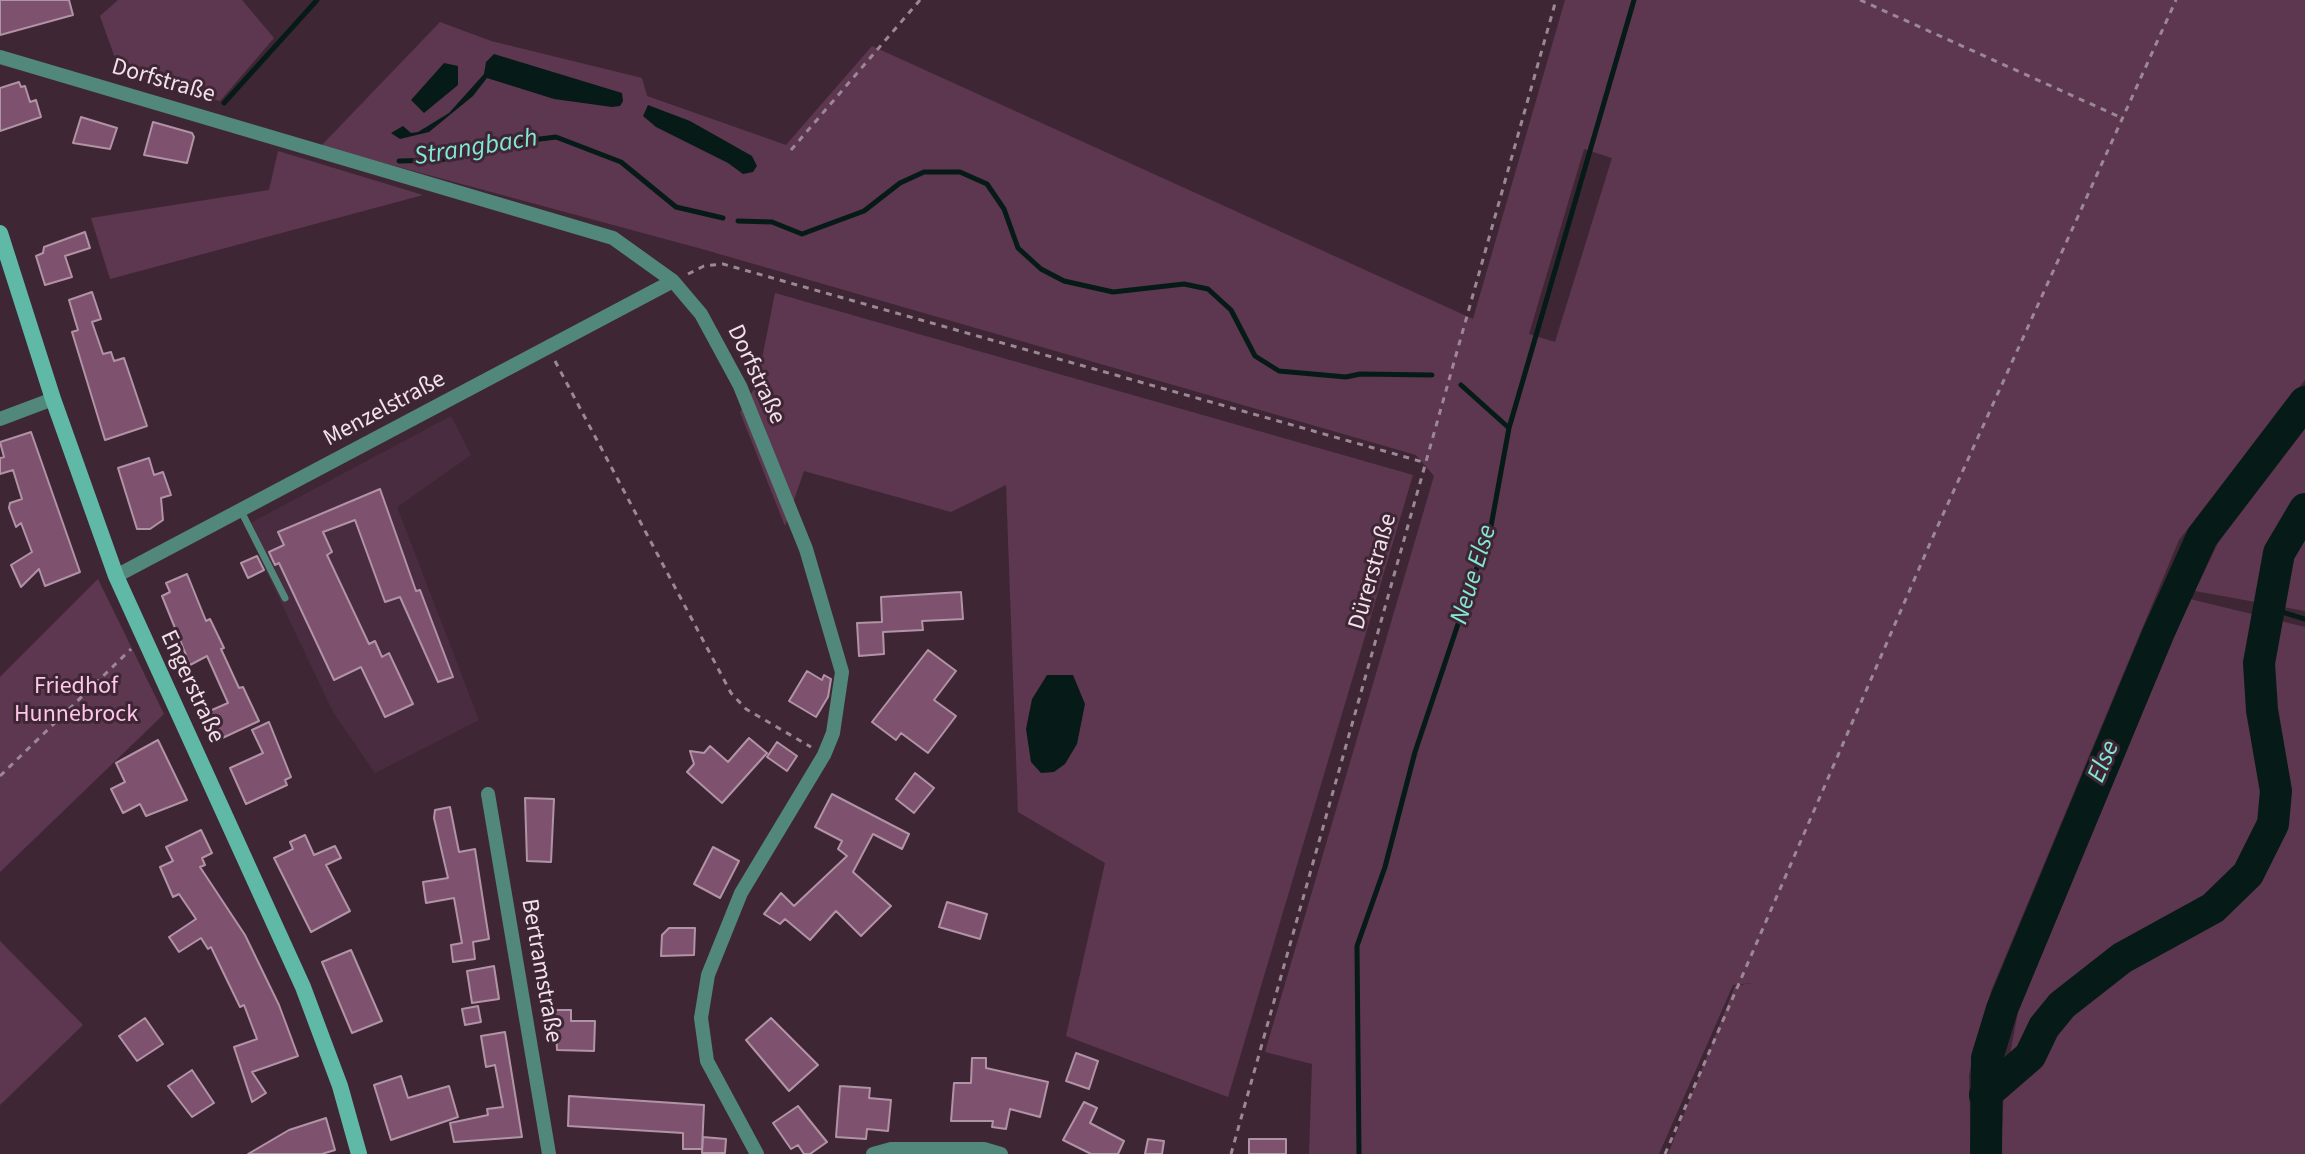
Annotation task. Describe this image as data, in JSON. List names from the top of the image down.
{
  "streets": {
    "main road": ["Engerstraße"],
    "street": ["Dorfstraße", "Menzelstraße", "Bertramstraße"],
    "path": ["Dürerstraße"]
  },
  "crossings": [
    ["Dorfstraße", "Menzelstraße"],
    ["Menzelstraße", "Engerstraße"]
  ],
  "water": ["Strangbach", "Neue Else", "Else"],
  "parks": ["Friedhof Hunnebrock"]
}
